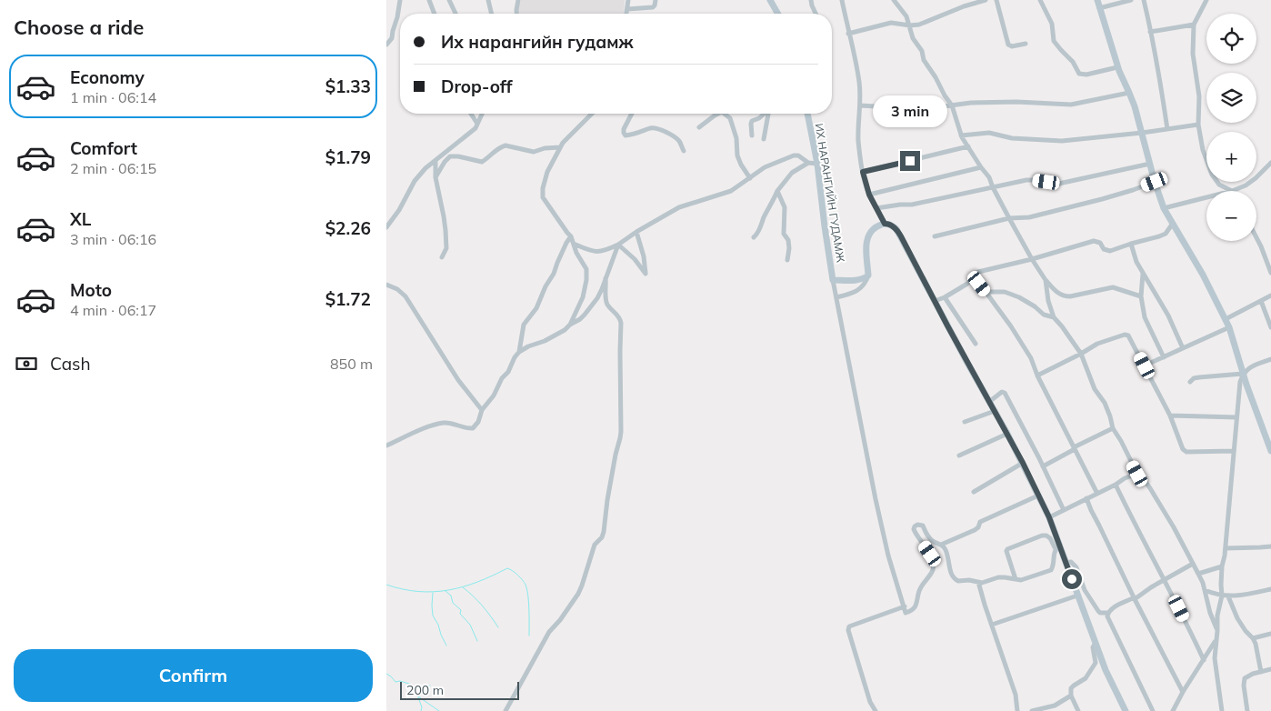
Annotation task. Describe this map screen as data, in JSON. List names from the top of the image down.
{
  "streets": {
    "main road": ["ИХ НАРАНГИЙН ГУДАМЖ"]
  },
  "scale_bar": "200 m",
  "page": {
    "heading": "Choose a ride",
    "map_buttons": ["+", "−"],
    "banner": ["Их нарангийн гудамж", "Drop-off"],
    "list": [
      {
        "name": "Economy",
        "note": "1 min · 06:14",
        "value": "$1.33"
      },
      {
        "name": "Comfort",
        "note": "2 min · 06:15",
        "value": "$1.79"
      },
      {
        "name": "XL",
        "note": "3 min · 06:16",
        "value": "$2.26"
      },
      {
        "name": "Moto",
        "note": "4 min · 06:17",
        "value": "$1.72"
      }
    ],
    "bubble": "3 min",
    "pay": ["Cash", "850 m"],
    "buttons": "Confirm",
    "scale": "200 m"
  }
}
